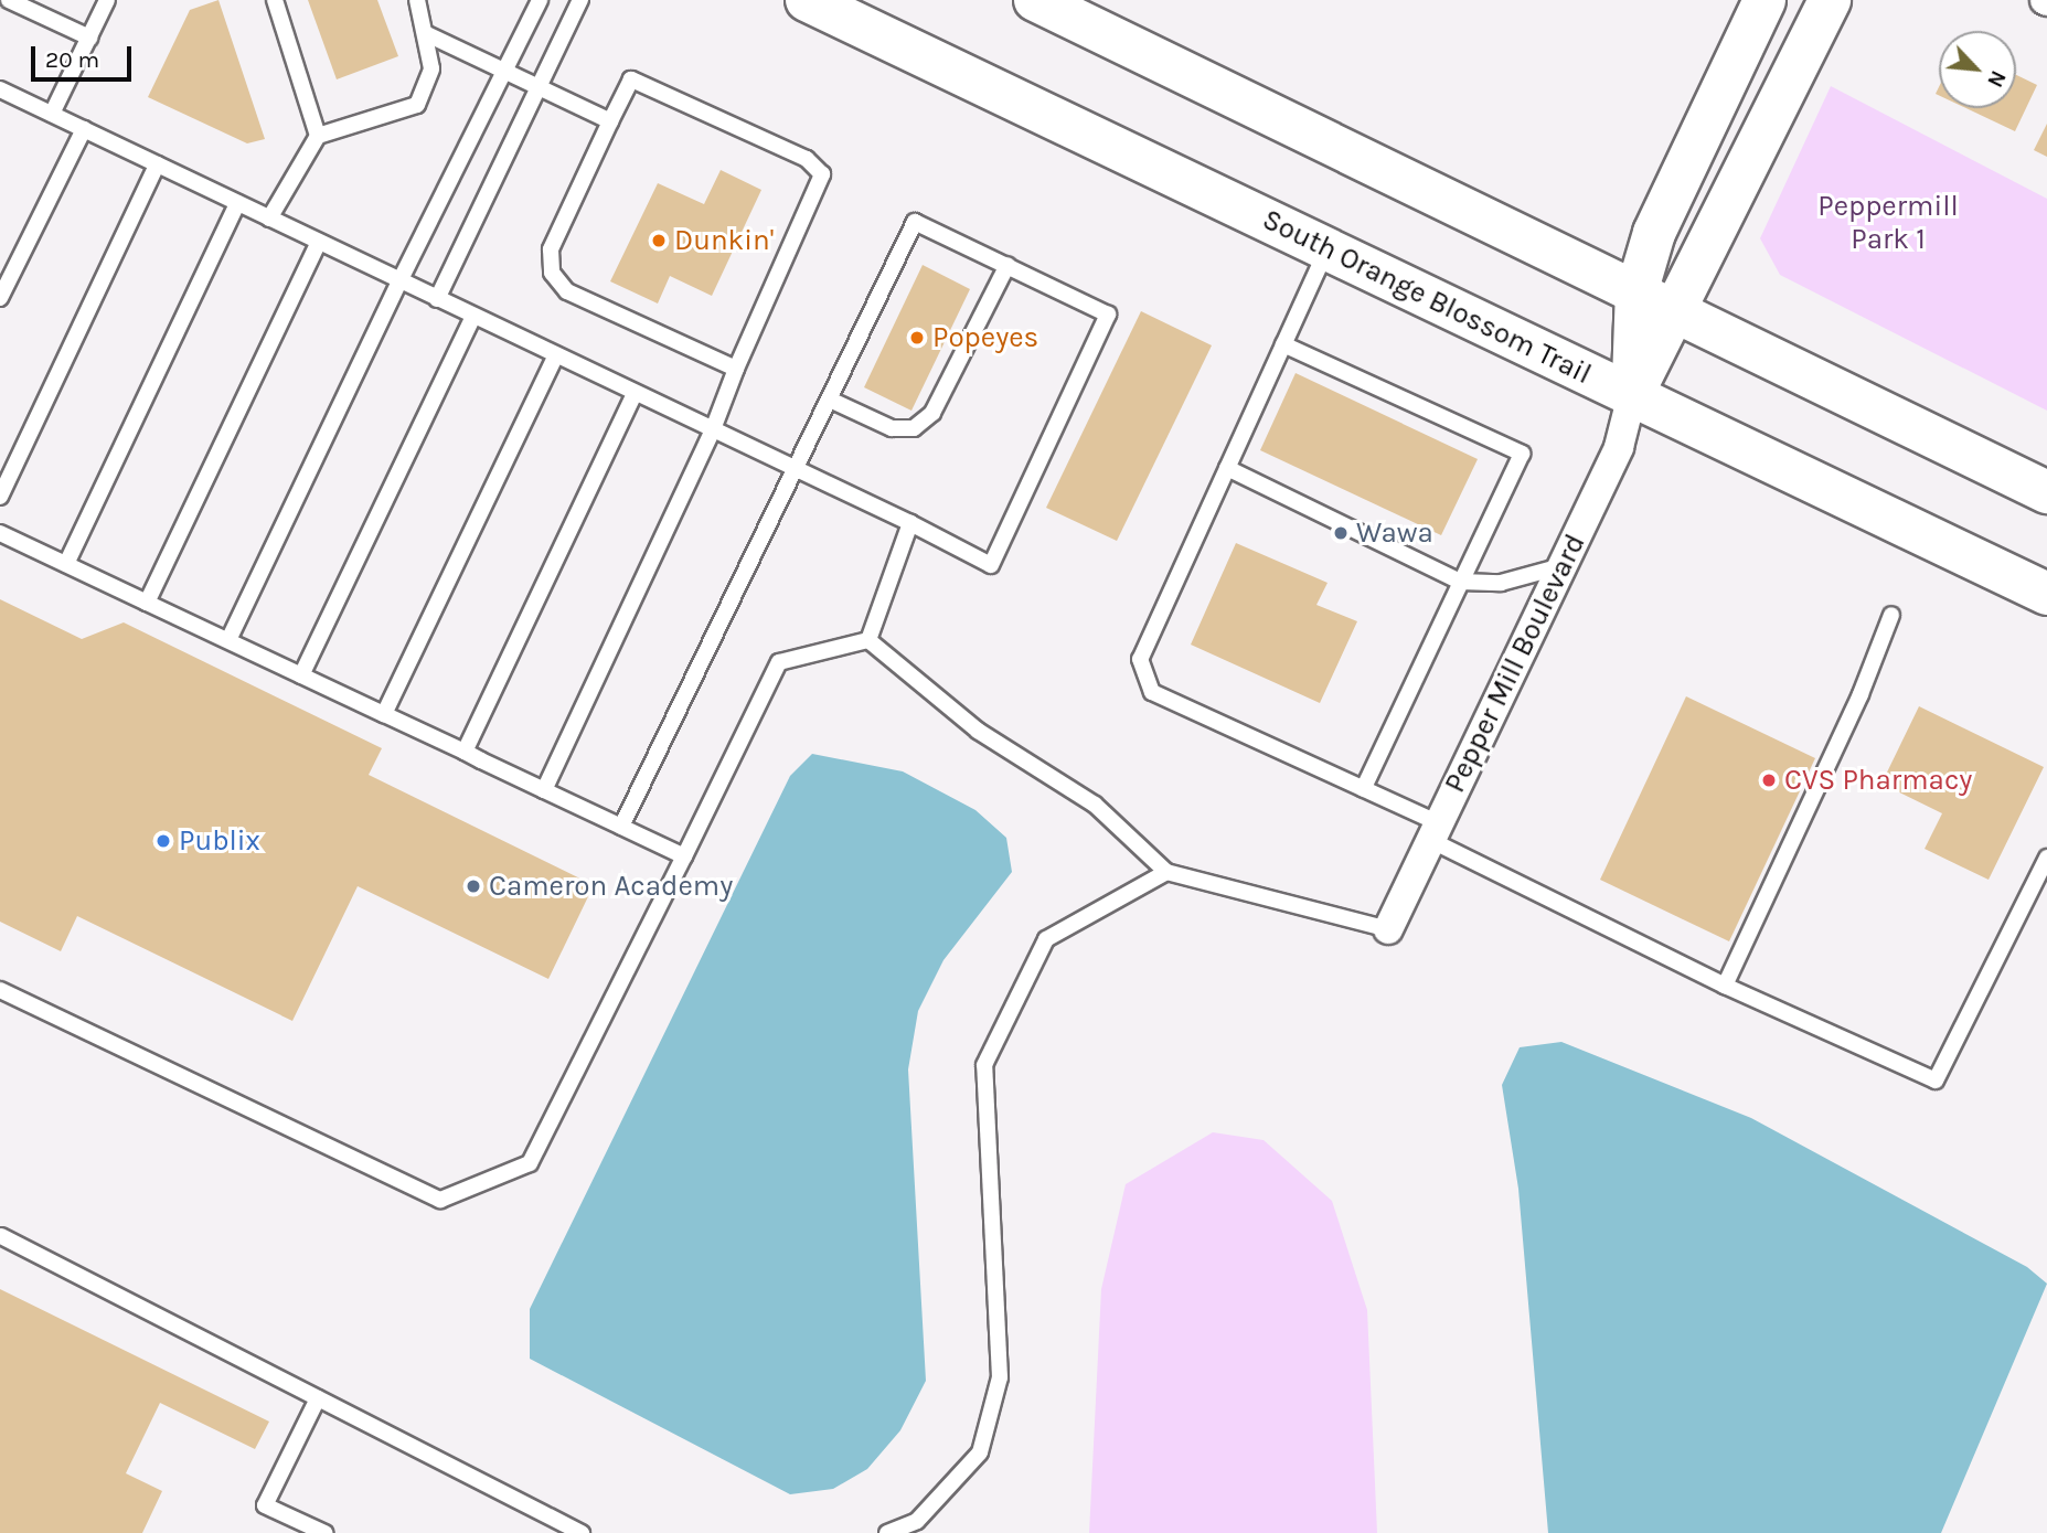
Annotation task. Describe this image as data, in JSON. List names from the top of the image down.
{
  "streets": {
    "main road": ["South Orange Blossom Trail", "Pepper Mill Boulevard"]
  },
  "crossings": [
    ["South Orange Blossom Trail", "Pepper Mill Boulevard"]
  ],
  "parks": ["Peppermill Park 1"],
  "places": [
    "Dunkin'",
    "Popeyes",
    "Wawa",
    "CVS Pharmacy",
    "Publix",
    "Cameron Academy"
  ],
  "scale_bar": "20 m",
  "north": "bottom right"
}
